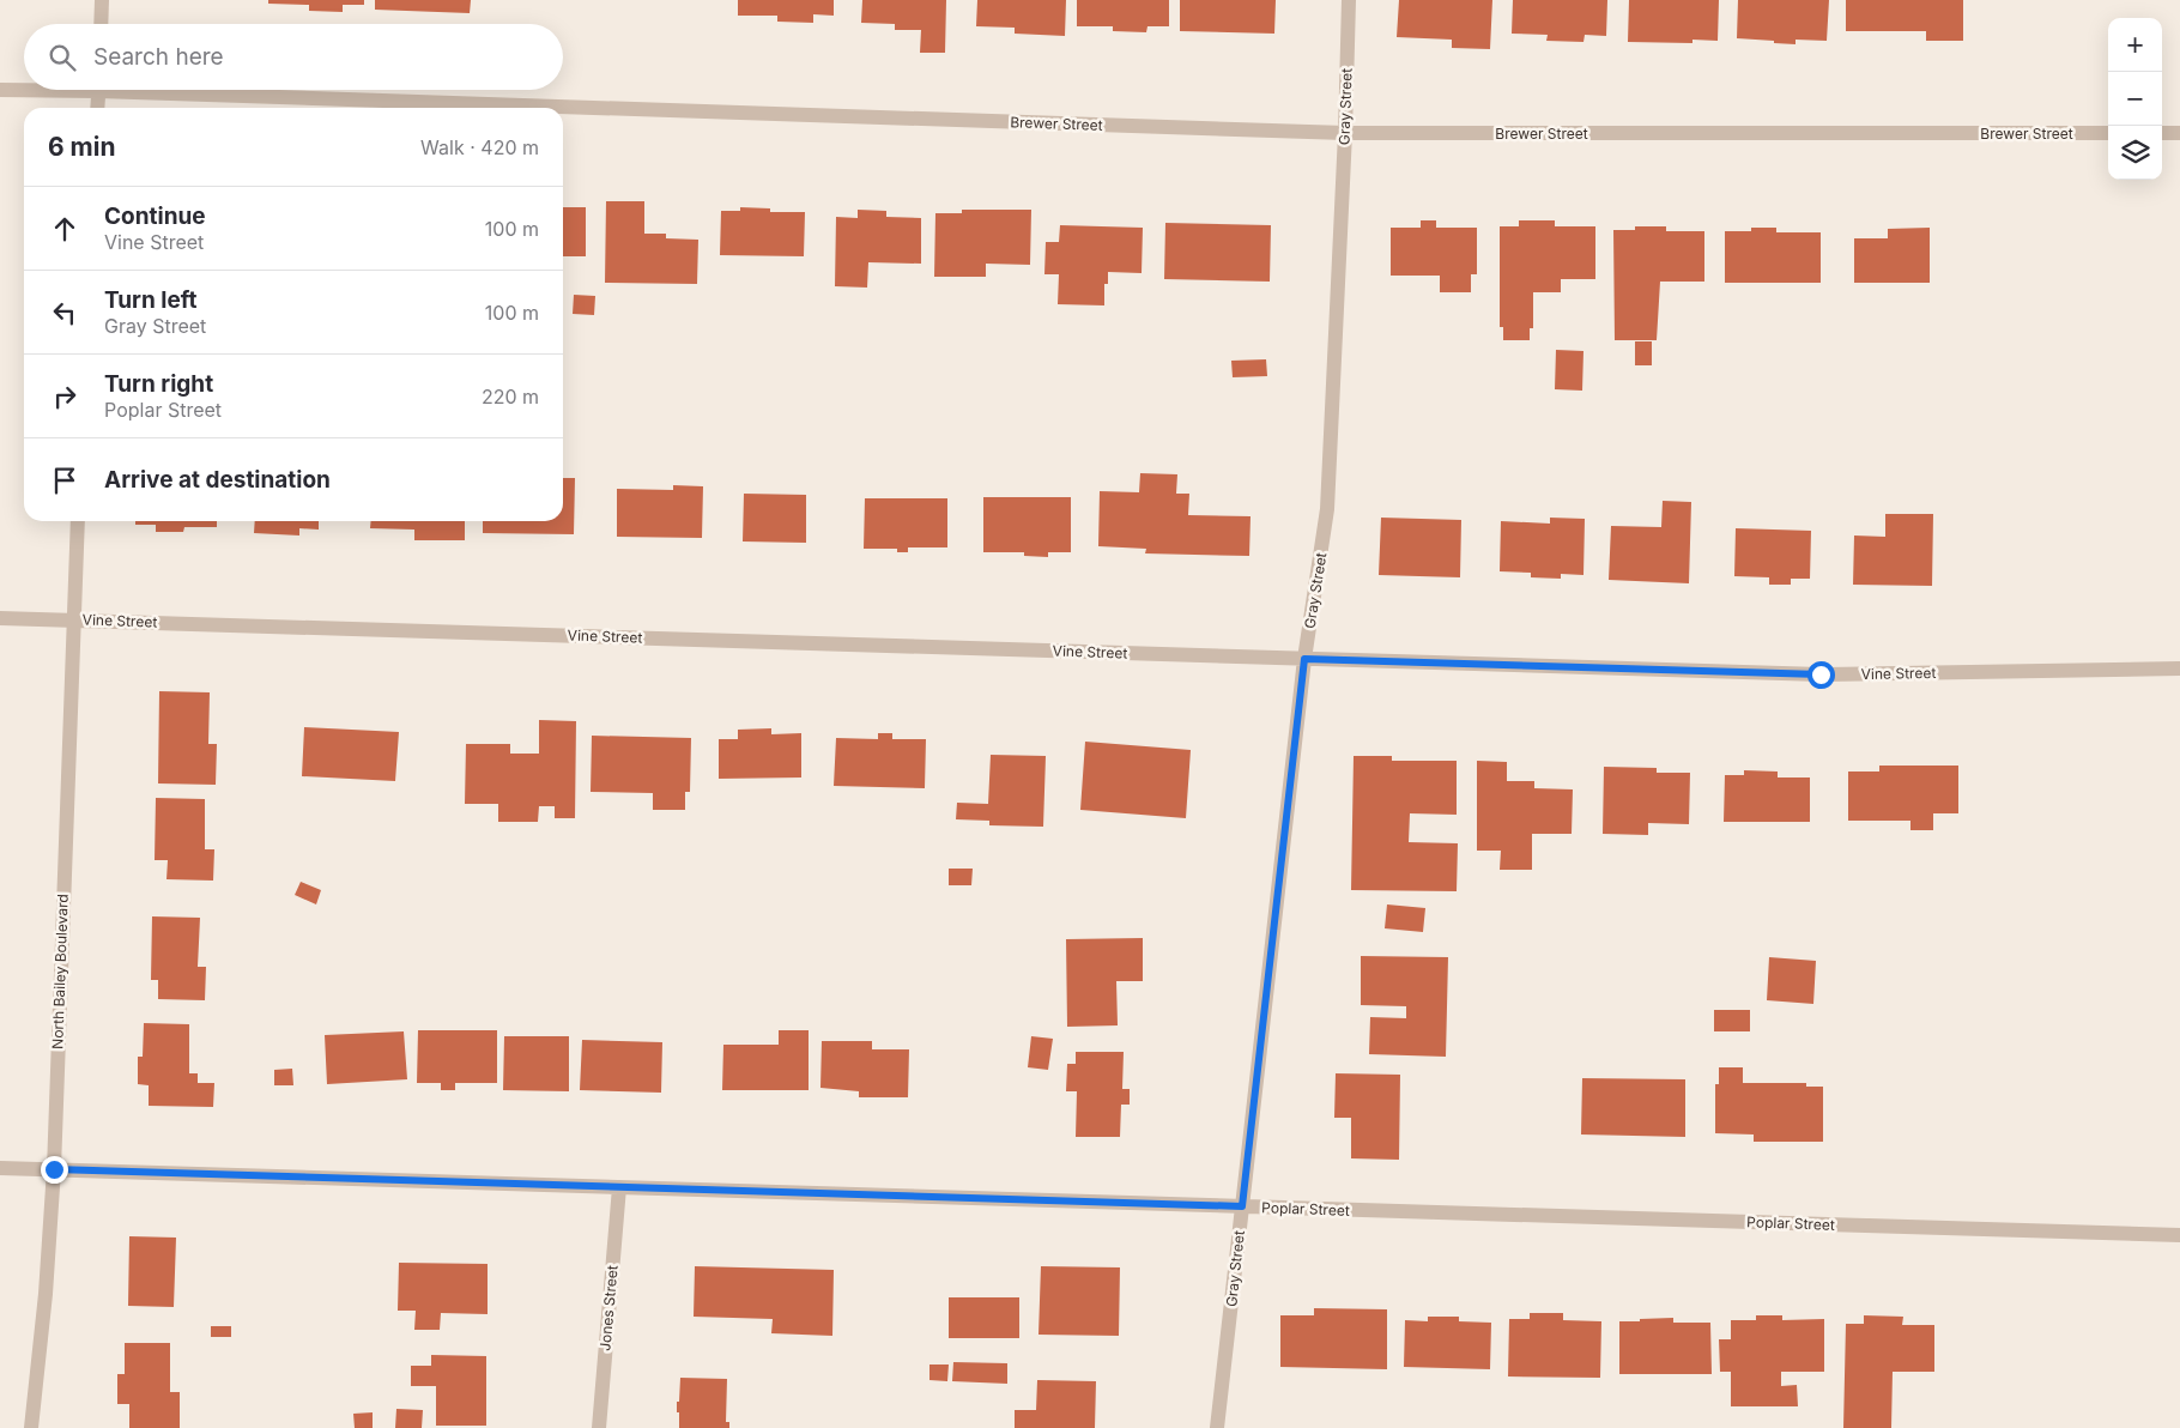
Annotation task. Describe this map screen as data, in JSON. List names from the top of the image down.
{
  "streets": {
    "street": [
      "Gray Street",
      "Brewer Street",
      "Vine Street",
      "North Bailey Boulevard",
      "Poplar Street",
      "Jones Street"
    ]
  },
  "crossings": [
    ["Gray Street", "Brewer Street"],
    ["Gray Street", "Vine Street"],
    ["Gray Street", "Poplar Street"],
    ["Vine Street", "North Bailey Boulevard"],
    ["North Bailey Boulevard", "Poplar Street"],
    ["Poplar Street", "Jones Street"]
  ],
  "page": {
    "map_buttons": ["+", "−"],
    "search": "Search here",
    "heading": ["6 min", "Walk · 420 m"],
    "list": [
      ["Continue", "Vine Street", "100 m"],
      ["Turn left", "Gray Street", "100 m"],
      ["Turn right", "Poplar Street", "220 m"],
      "Arrive at destination"
    ]
  }
}
